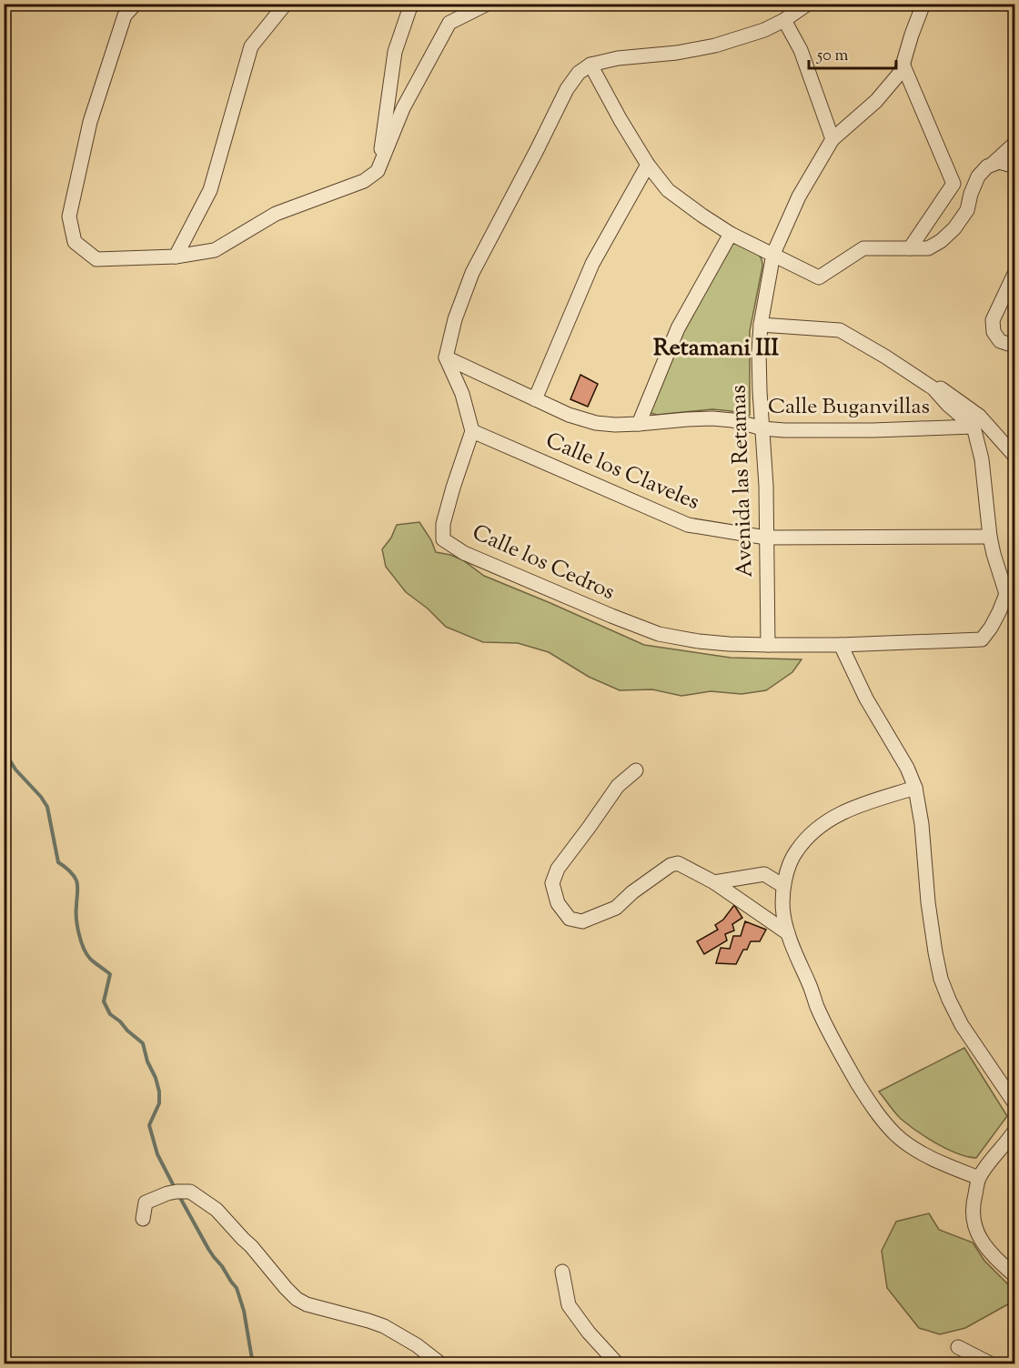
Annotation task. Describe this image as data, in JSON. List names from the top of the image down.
{
  "streets": {
    "street": [
      "Calle Buganvillas",
      "Calle los Claveles",
      "Avenida las Retamas",
      "Calle los Cedros"
    ]
  },
  "crossings": [
    ["Calle Buganvillas", "Avenida las Retamas"],
    ["Calle los Claveles", "Avenida las Retamas"],
    ["Calle los Claveles", "Calle los Cedros"],
    ["Avenida las Retamas", "Calle los Cedros"]
  ],
  "districts": ["Retamani III"],
  "scale_bar": "50 m"
}
